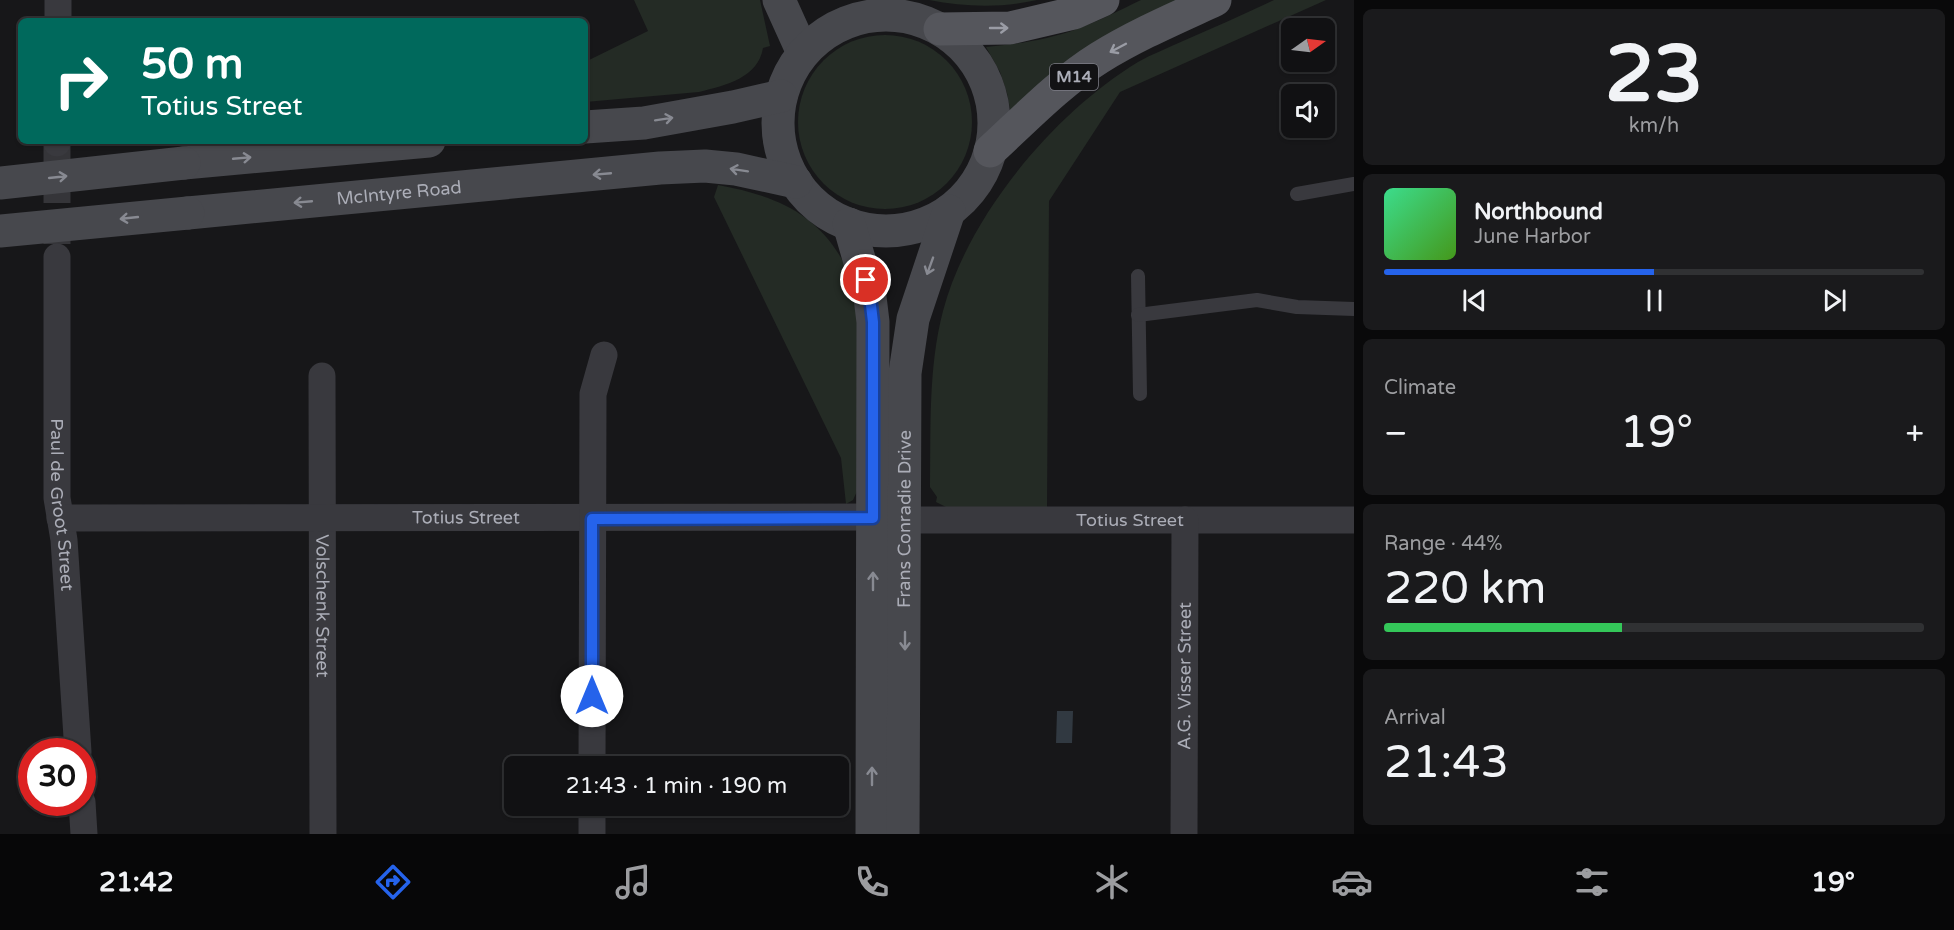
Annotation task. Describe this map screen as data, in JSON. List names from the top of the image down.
{
  "streets": {
    "main road": ["M14", "McIntyre Road", "Frans Conradie Drive"],
    "street": [
      "Paul de Groot Street",
      "Totius Street",
      "Volschenk Street",
      "A.G. Visser Street"
    ]
  },
  "crossings": [
    ["M14", "McIntyre Road"],
    ["M14", "Frans Conradie Drive"],
    ["Paul de Groot Street", "Totius Street"],
    ["Totius Street", "Frans Conradie Drive"],
    ["Totius Street", "Volschenk Street"],
    ["Totius Street", "A.G. Visser Street"]
  ],
  "north": "right",
  "page": {
    "tile": [
      ["23", "km/h"],
      "Climate",
      ["Range · 44%", "220 km"],
      ["Arrival", "21:43"]
    ],
    "turn": ["50 m", "Totius Street"],
    "song": ["Northbound", "June Harbor"],
    "heat": ["−", "19°", "+"],
    "limit": "30",
    "trip": "21:43 · 1 min · 190 m",
    "tabs": ["21:42", "19°"]
  }
}
